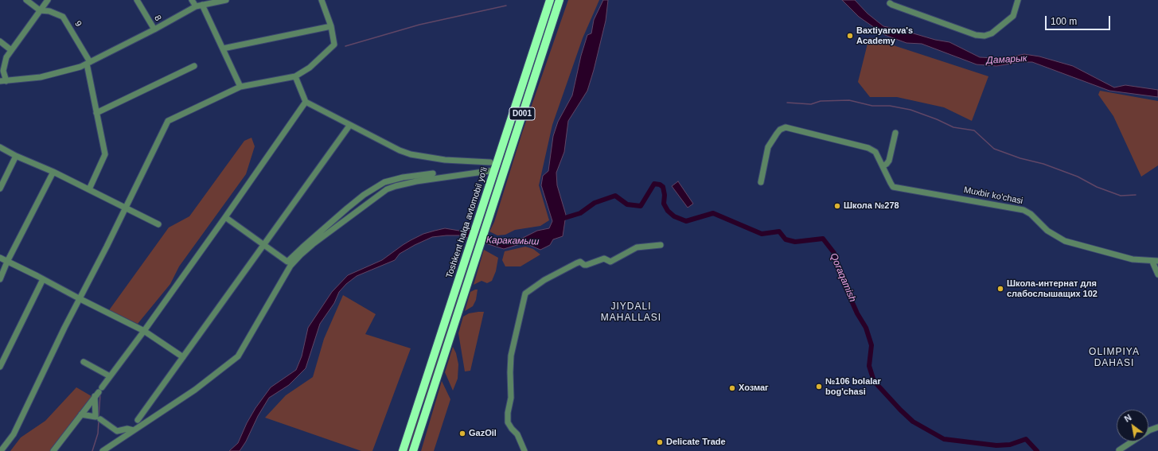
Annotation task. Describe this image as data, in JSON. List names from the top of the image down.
{
  "streets": {
    "highway": ["D001", "Toshkent halqa avtomobil yo'li"],
    "street": ["8", "9", "Muxbir ko'chasi"]
  },
  "districts": ["JIYDALI MAHALLASI", "OLIMPIYA DAHASI"],
  "water": ["Дамарык", "Каракамыш", "Qoraqamish"],
  "places": [
    "Baxtiyarova's Academy",
    "Школа №278",
    "Школа-интернат для слабослышащих 102",
    "№106 bolalar bog'chasi",
    "Хозмаг",
    "GazOil",
    "Delicate Trade"
  ],
  "scale_bar": "100 m",
  "north": "top left"
}
